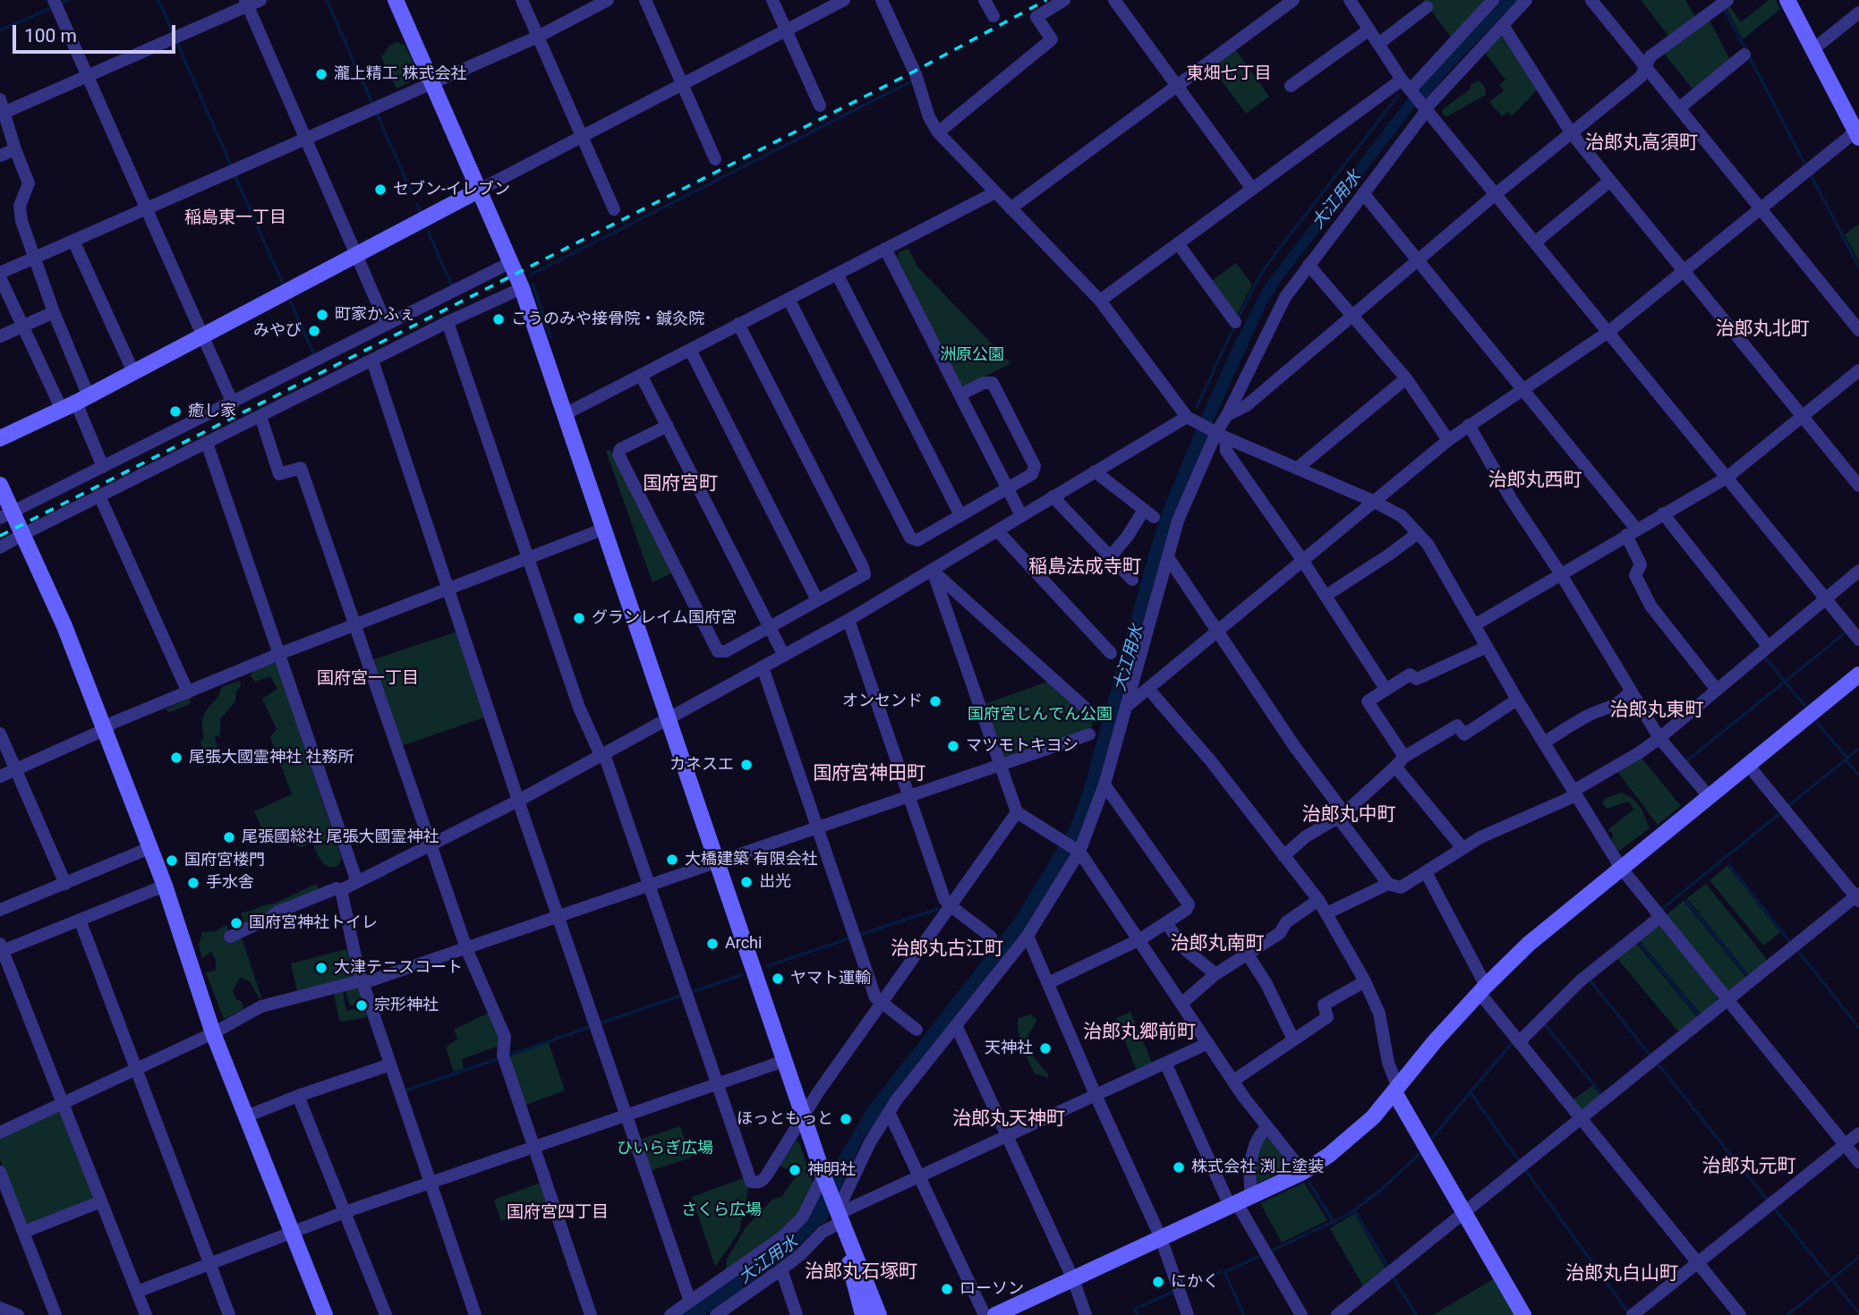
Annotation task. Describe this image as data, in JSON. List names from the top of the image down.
{
  "districts": [
    "東畑七丁目",
    "治郎丸高須町",
    "稲島東一丁目",
    "治郎丸北町",
    "治郎丸西町",
    "国府宮町",
    "稲島法成寺町",
    "国府宮一丁目",
    "治郎丸東町",
    "国府宮神田町",
    "治郎丸中町",
    "治郎丸南町",
    "治郎丸古江町",
    "治郎丸郷前町",
    "治郎丸天神町",
    "治郎丸元町",
    "国府宮四丁目",
    "治郎丸石塚町",
    "治郎丸白山町"
  ],
  "water": ["大江用水"],
  "parks": [
    "洲原公園",
    "国府宮じんでん公園",
    "ひいらぎ広場",
    "さくら広場"
  ],
  "places": [
    "瀧上精工 株式会社",
    "セブン-イレブン",
    "町家かふぇ",
    "こうのみや接骨院・鍼灸院",
    "みやび",
    "癒し家",
    "グランレイム国府宮",
    "オンセンド",
    "マツモトキヨシ",
    "尾張大國霊神社 社務所",
    "カネスエ",
    "尾張國総社 尾張大國霊神社",
    "大橋建築 有限会社",
    "国府宮楼門",
    "出光",
    "手水舎",
    "国府宮神社トイレ",
    "Archi",
    "大津テニスコート",
    "ヤマト運輸",
    "宗形神社",
    "天神社",
    "ほっともっと",
    "株式会社 渕上塗装",
    "神明社",
    "にかく",
    "ローソン"
  ],
  "scale_bar": "100 m"
}
